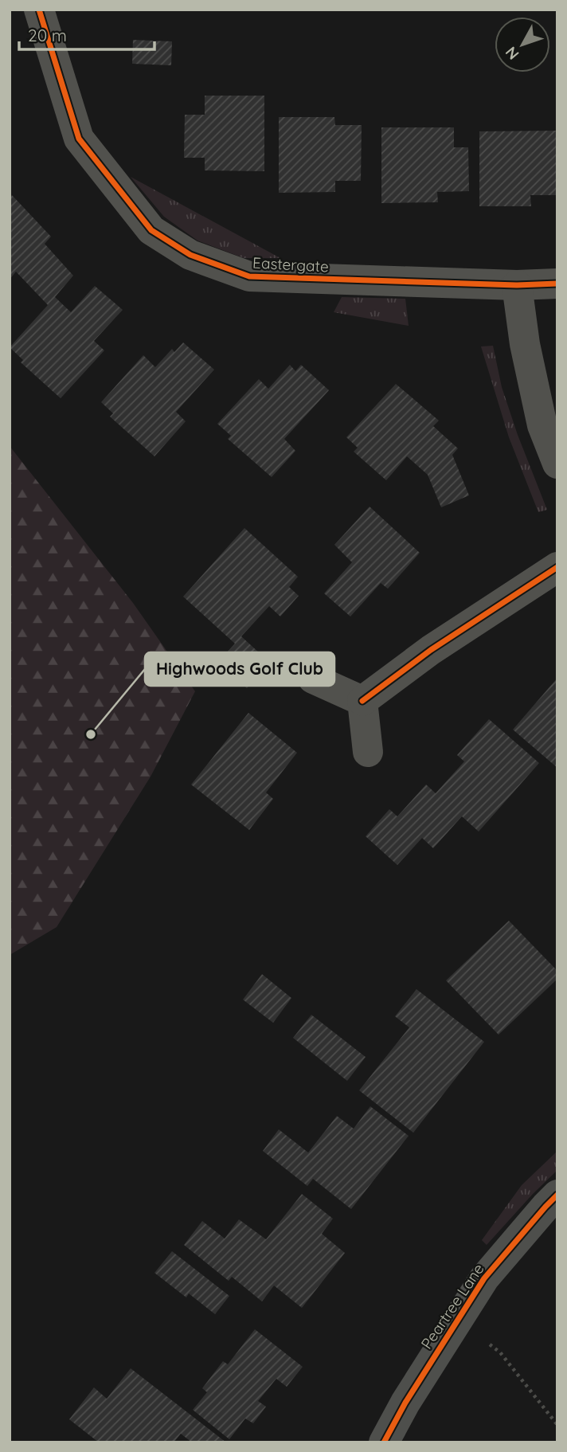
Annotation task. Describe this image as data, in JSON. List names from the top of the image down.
{
  "streets": {
    "street": ["Eastergate", "Peartree Lane"]
  },
  "places": ["Highwoods Golf Club"],
  "scale_bar": "20 m",
  "north": "bottom left"
}
